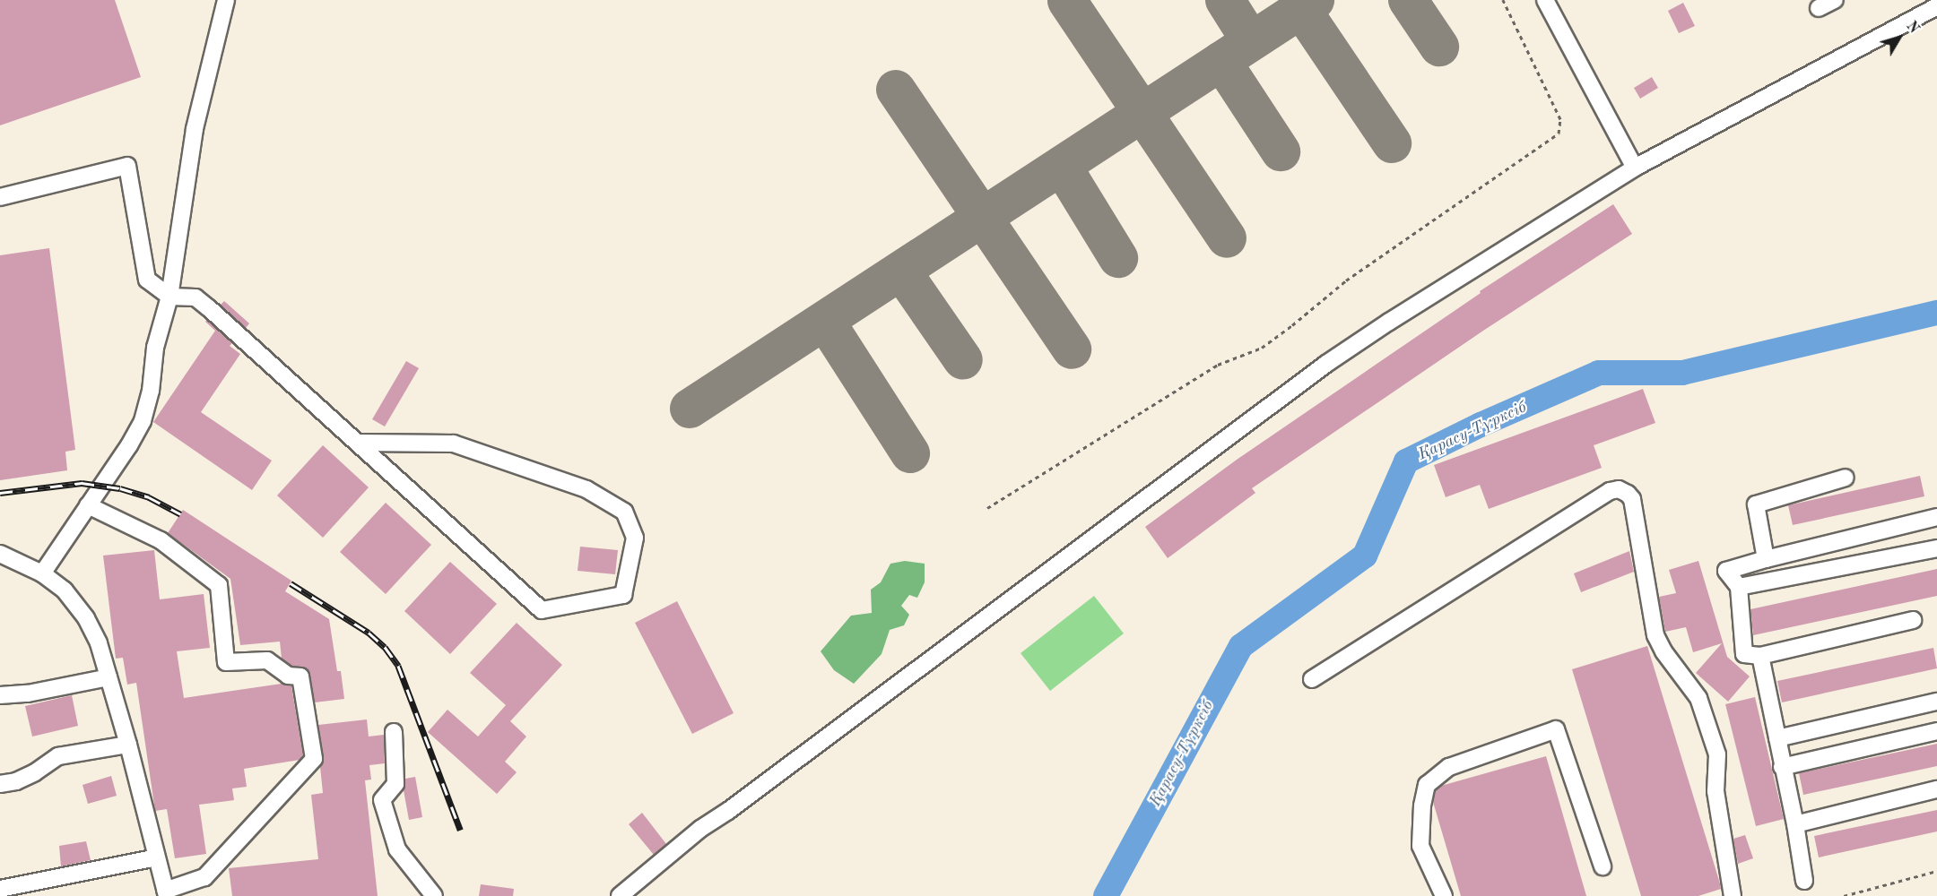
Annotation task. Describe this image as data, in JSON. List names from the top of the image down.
{
  "water": ["Қарасу-Түрксіб"],
  "north": "top right"
}
